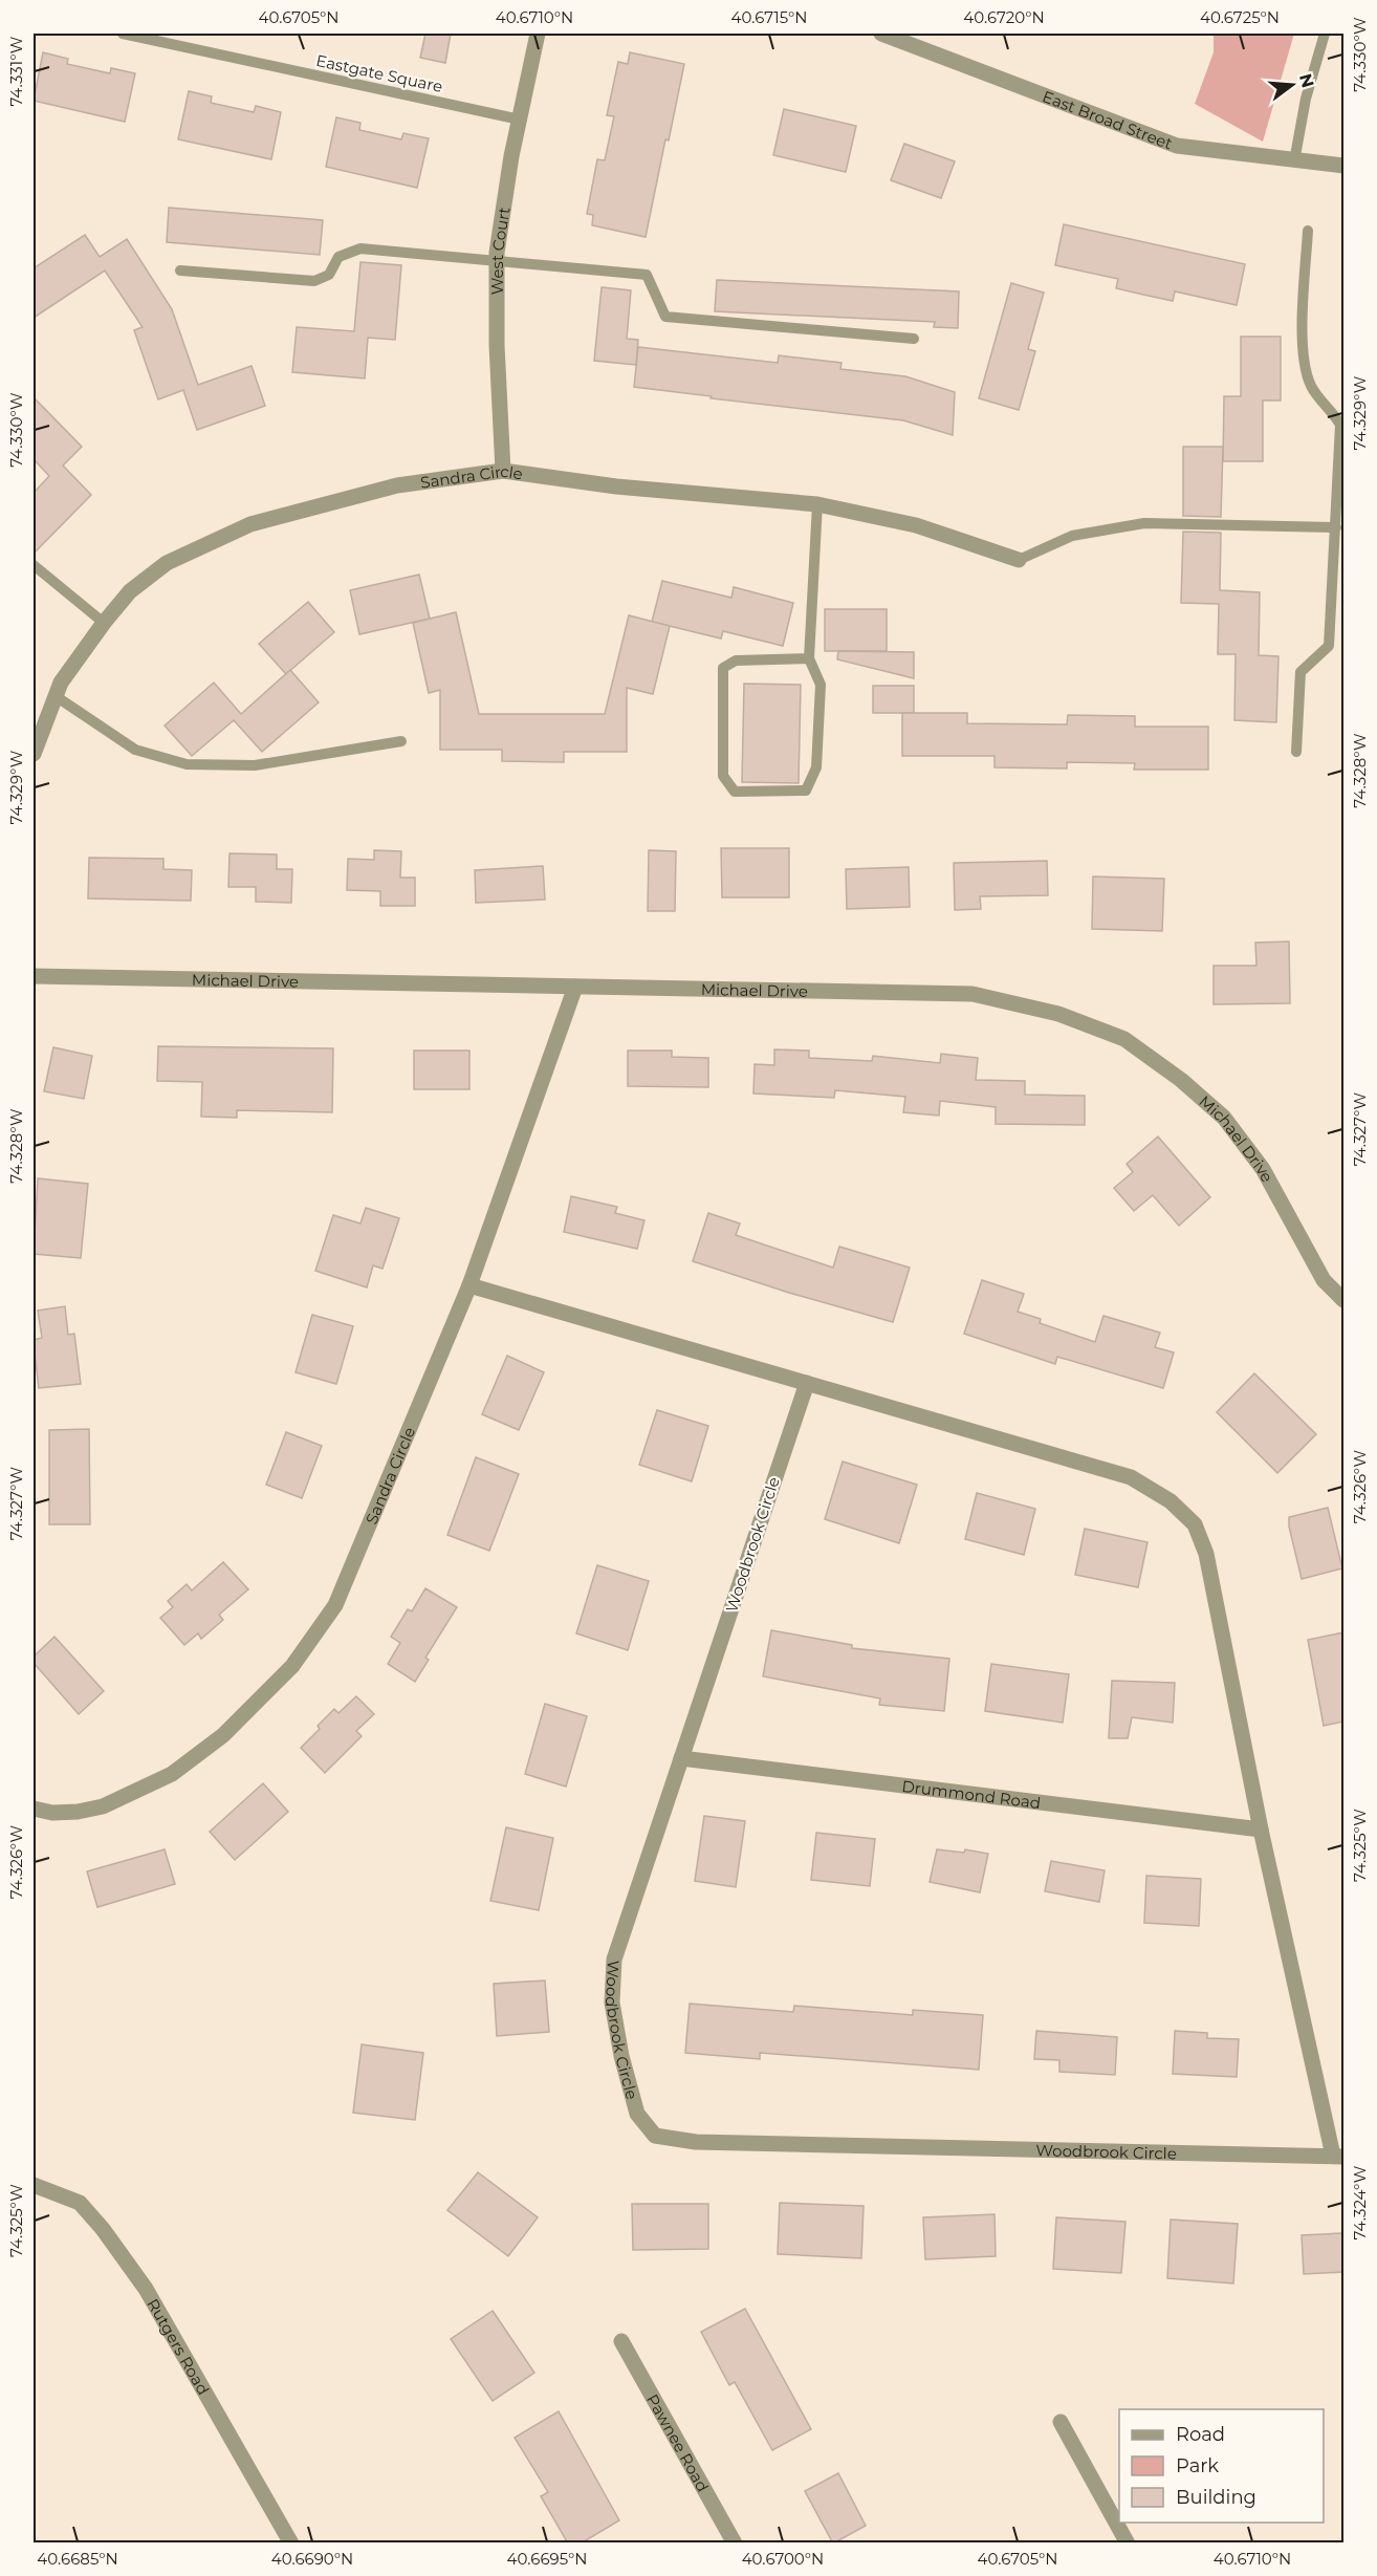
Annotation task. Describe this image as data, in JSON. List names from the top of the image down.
{
  "streets": {
    "street": [
      "East Broad Street",
      "West Court",
      "Sandra Circle",
      "Michael Drive",
      "Woodbrook Circle",
      "Drummond Road",
      "Rutgers Road",
      "Pawnee Road"
    ],
    "lane": ["Eastgate Square"]
  },
  "crossings": [
    ["Eastgate Square", "West Court"],
    ["West Court", "Sandra Circle"],
    ["Sandra Circle", "Michael Drive"],
    ["Sandra Circle", "Woodbrook Circle"],
    ["Woodbrook Circle", "Drummond Road"]
  ],
  "legend": ["Road", "Park", "Building"],
  "north": "right",
  "coordinates": [
    "40.6705°N",
    "40.6710°N",
    "40.6715°N",
    "40.6720°N",
    "40.6725°N",
    "74.330°W",
    "74.331°W",
    "74.329°W",
    "74.328°W",
    "74.327°W",
    "74.326°W",
    "74.325°W",
    "74.324°W",
    "40.6685°N",
    "40.6690°N",
    "40.6695°N",
    "40.6700°N"
  ]
}
